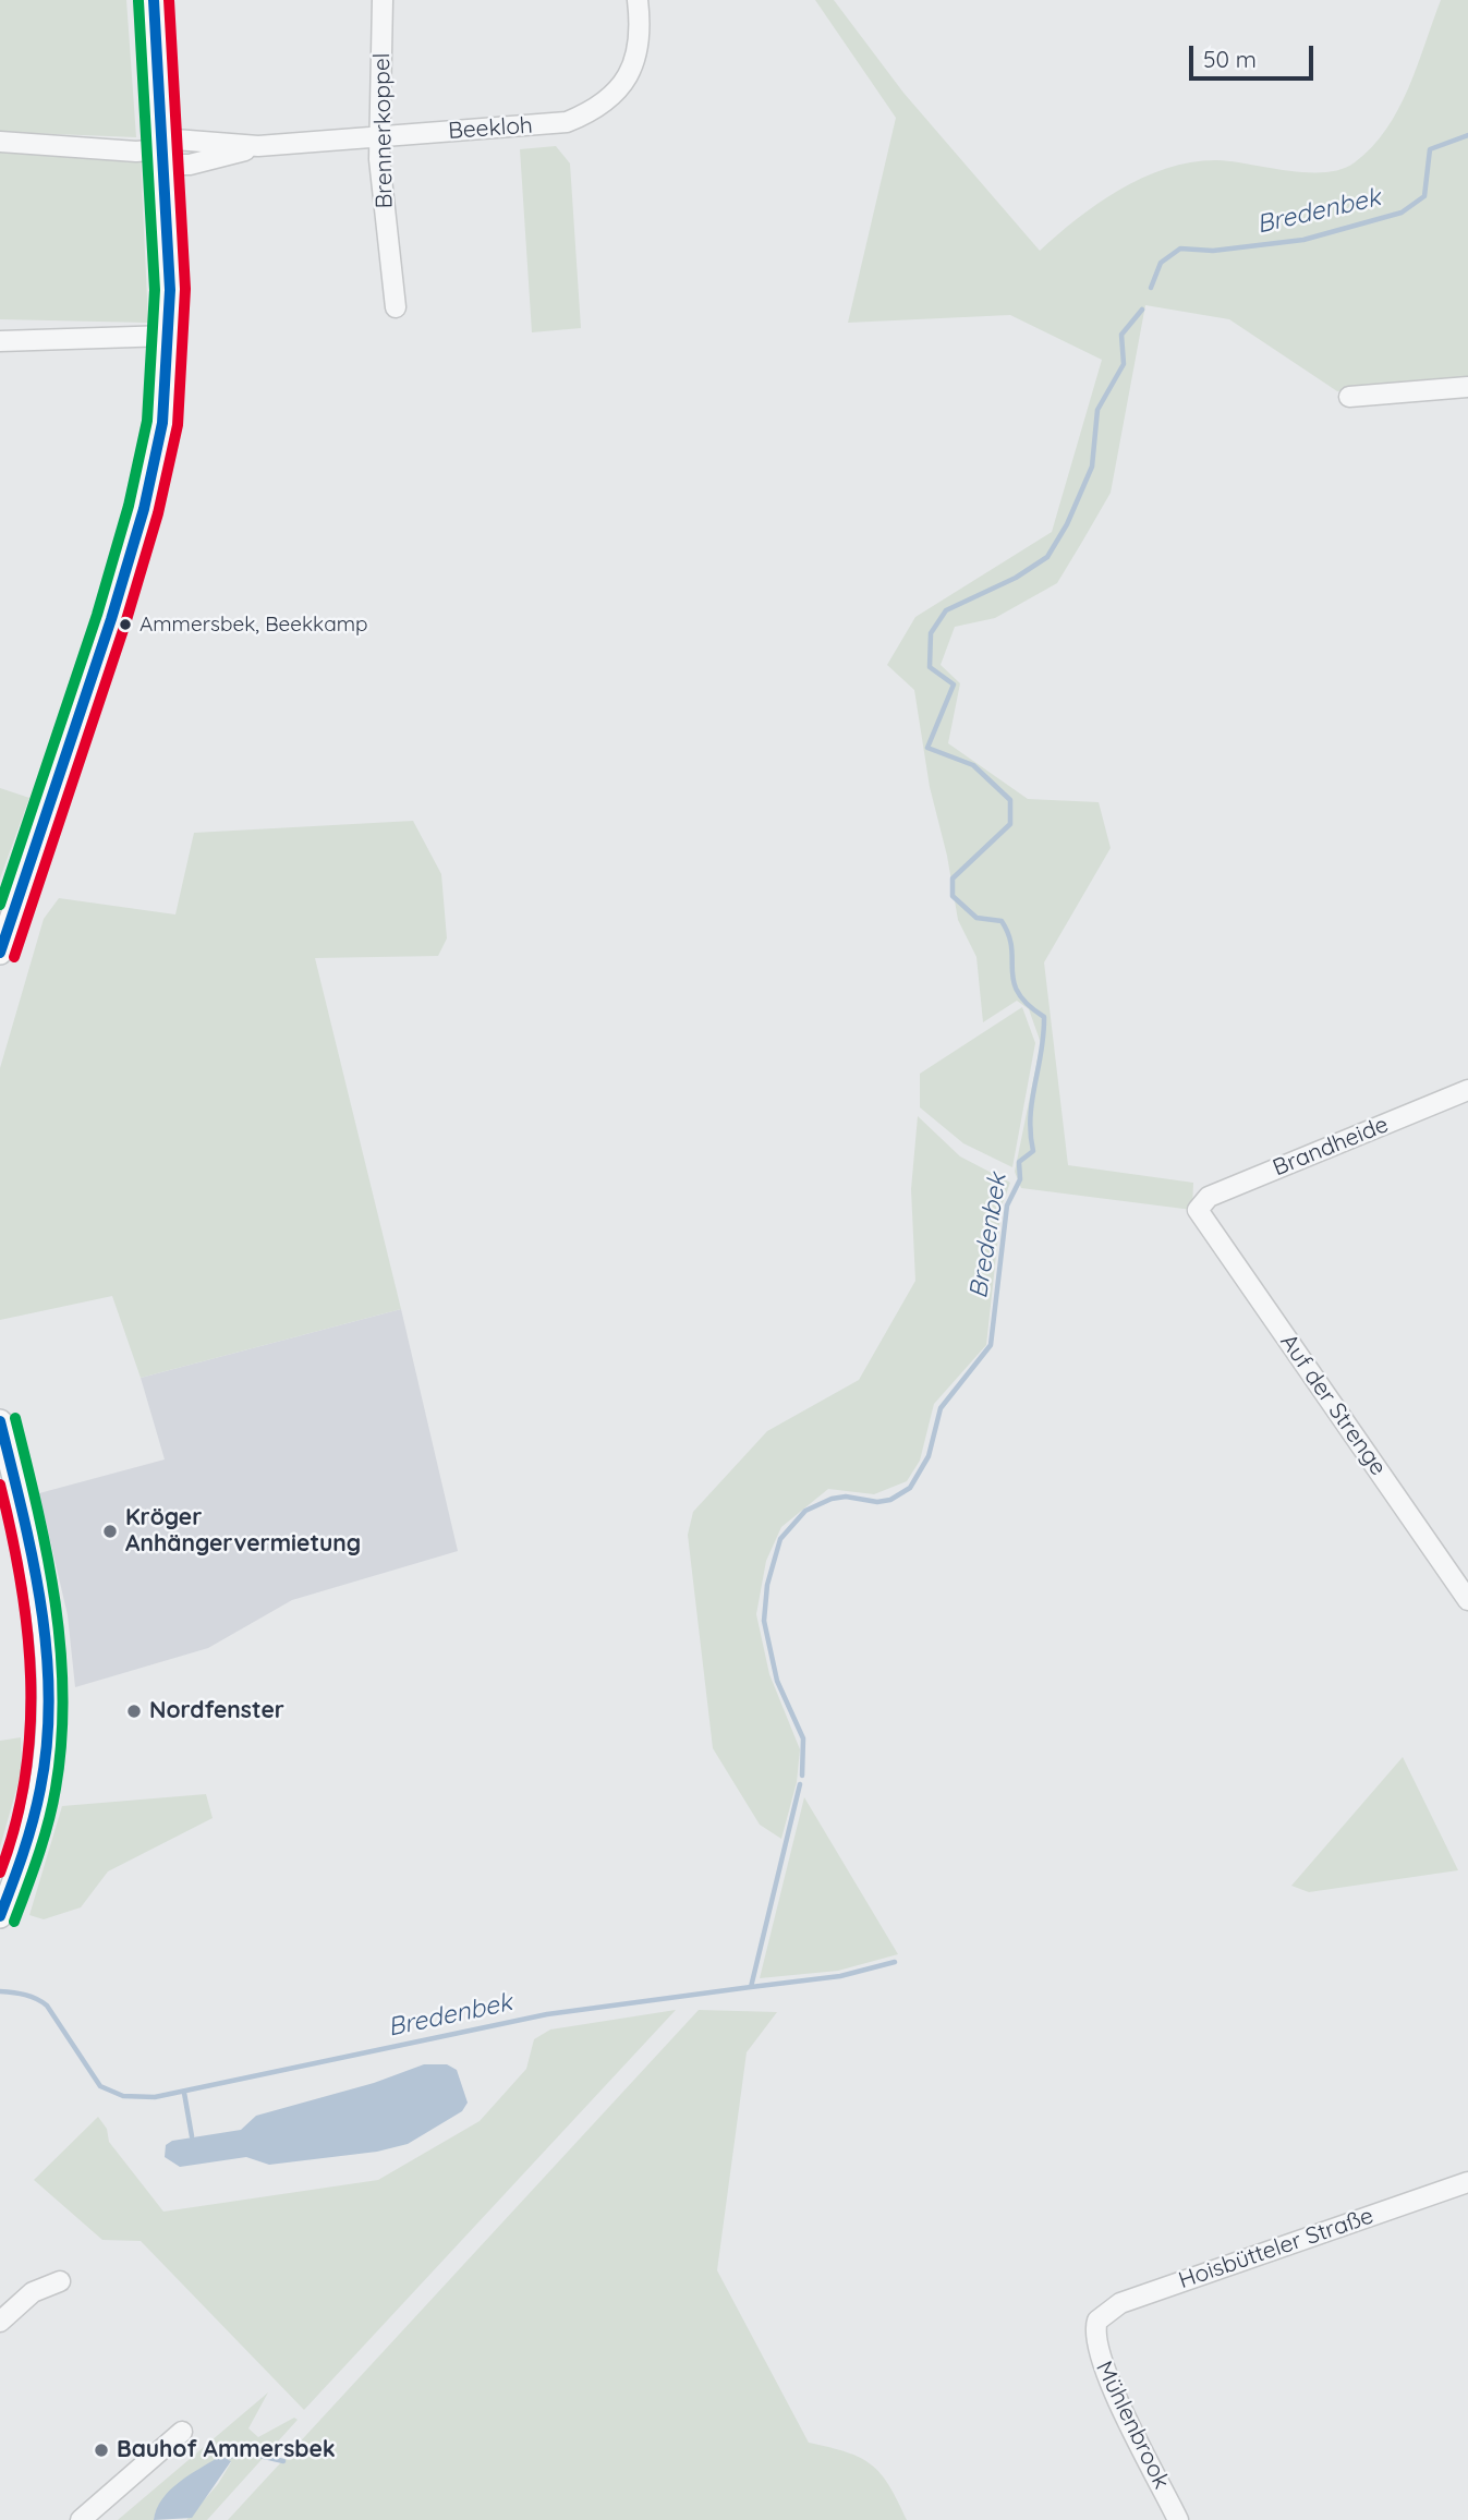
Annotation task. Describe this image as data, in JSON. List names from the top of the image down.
{
  "streets": {
    "street": [
      "Beekloh",
      "Brennerkoppel",
      "Brandheide",
      "Auf der Strenge",
      "Hoisbütteler Straße",
      "Mühlenbrook"
    ]
  },
  "crossings": [
    ["Beekloh", "Brennerkoppel"],
    ["Brandheide", "Auf der Strenge"],
    ["Hoisbütteler Straße", "Mühlenbrook"]
  ],
  "water": ["Bredenbek"],
  "places": [
    "Ammersbek, Beekkamp",
    "Kröger Anhängervermietung",
    "Nordfenster",
    "Bauhof Ammersbek"
  ],
  "scale_bar": "50 m"
}
